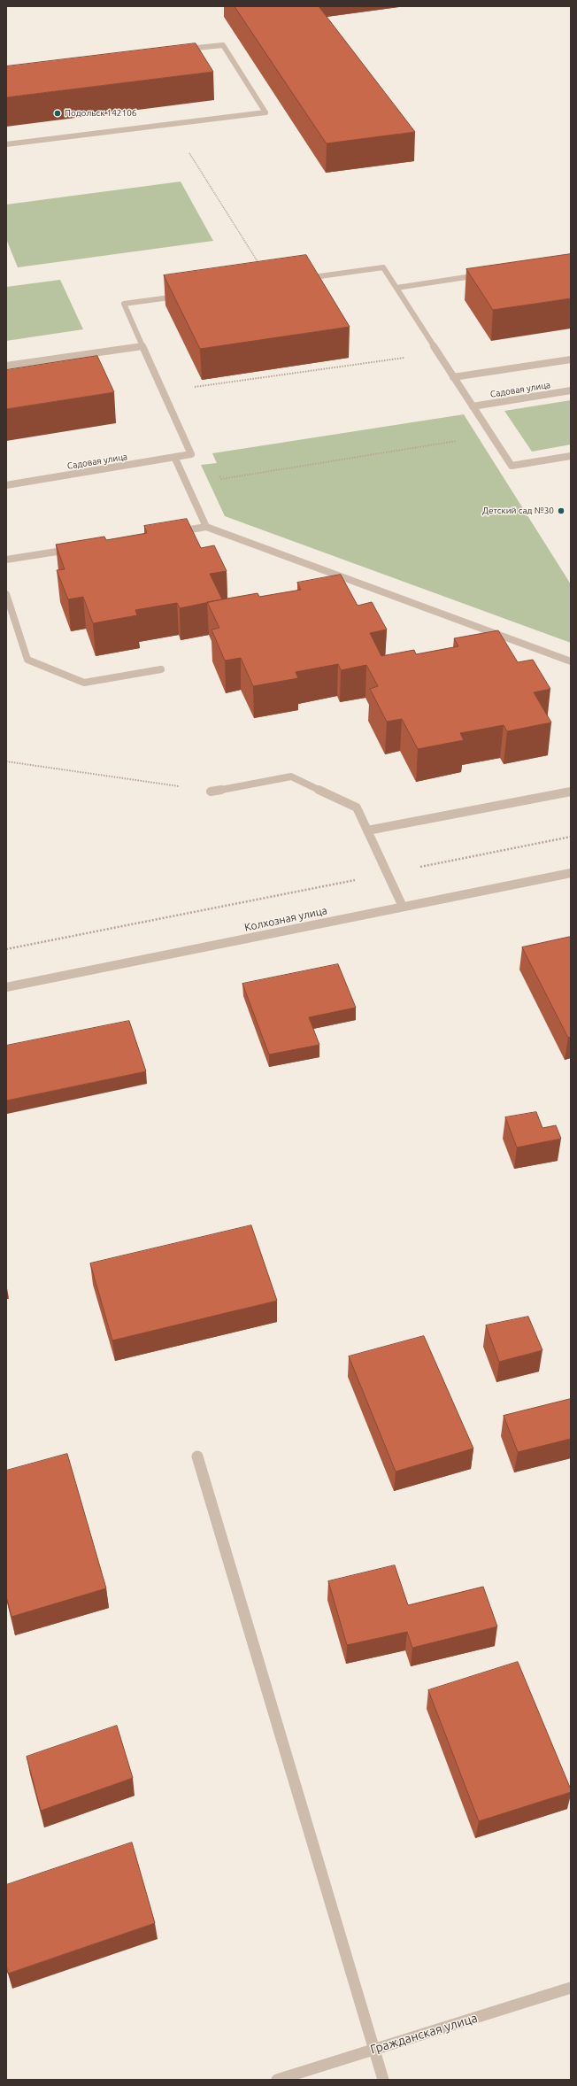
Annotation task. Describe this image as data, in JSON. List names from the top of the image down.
{
  "streets": {
    "street": ["Садовая улица", "Колхозная улица", "Гражданская улица"]
  },
  "places": ["Подольск 142106", "Детский сад №30"]
}
